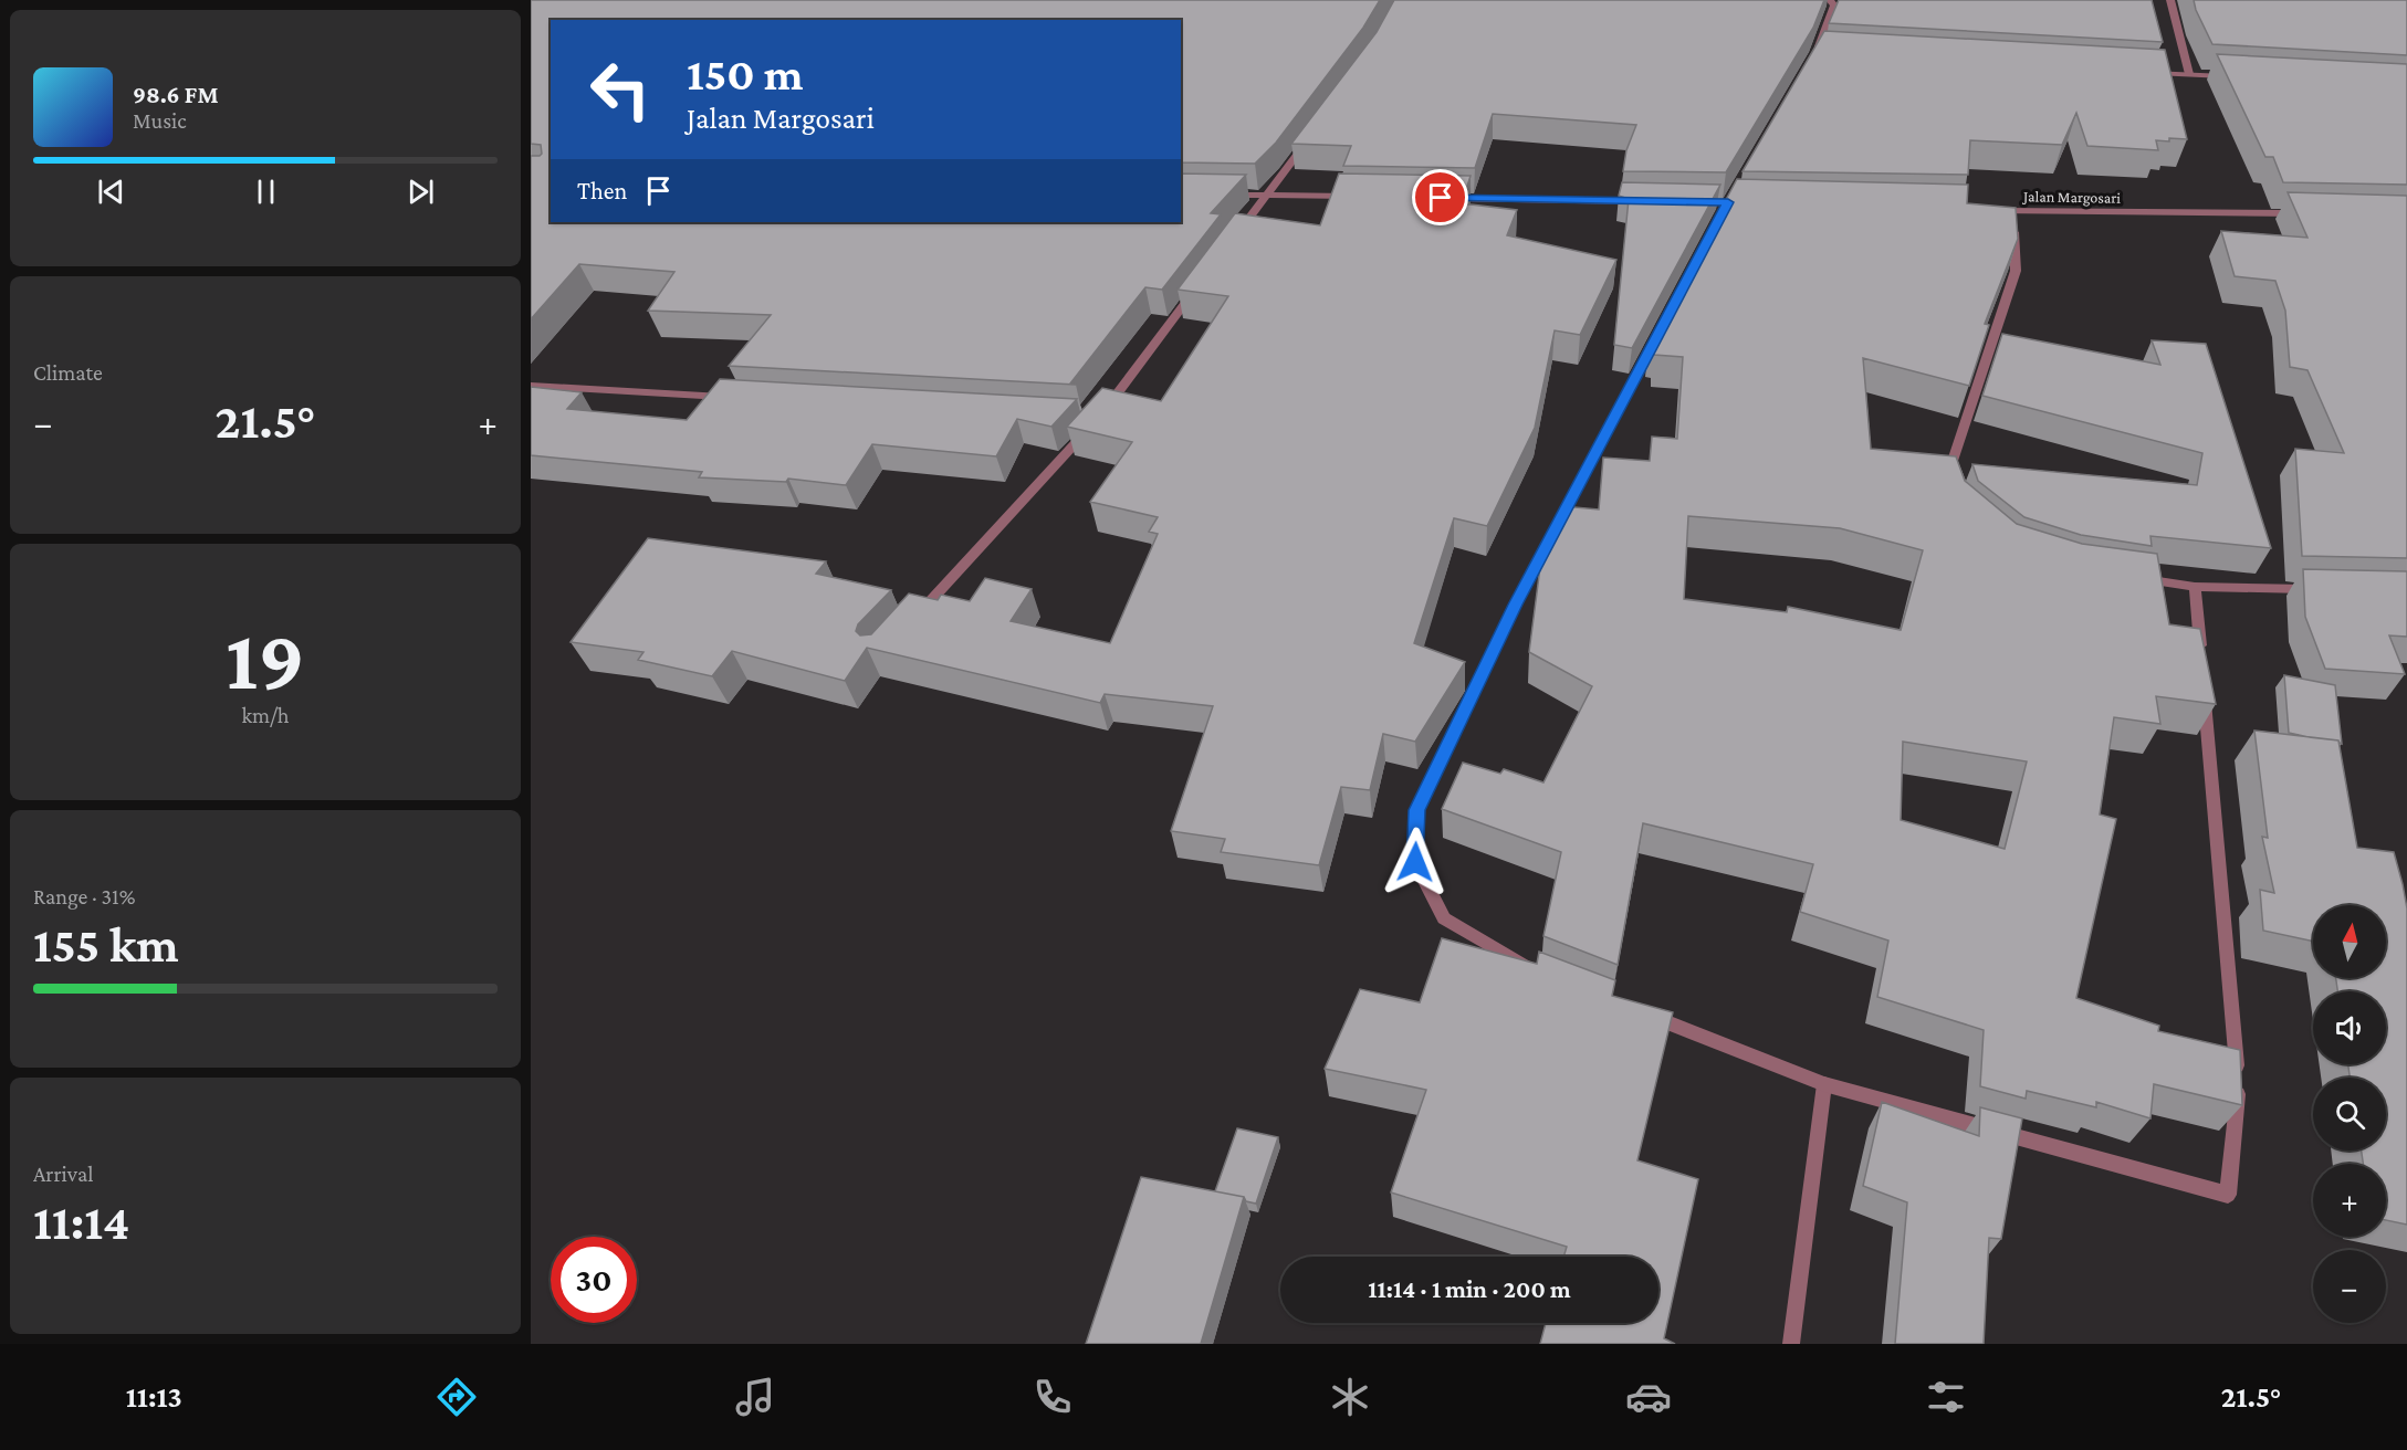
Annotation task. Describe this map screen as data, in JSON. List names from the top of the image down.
{
  "streets": {
    "street": ["Jalan Margosari"]
  },
  "north": "top",
  "page": {
    "turn": ["150 m", "Jalan Margosari"],
    "song": ["98.6 FM", "Music"],
    "then": "Then",
    "tile": [
      "Climate",
      ["19", "km/h"],
      ["Range · 31%", "155 km"],
      ["Arrival", "11:14"]
    ],
    "heat": ["−", "21.5°", "+"],
    "map_buttons": ["+", "−"],
    "limit": "30",
    "trip": "11:14 · 1 min · 200 m",
    "tabs": ["11:13", "21.5°"]
  }
}
